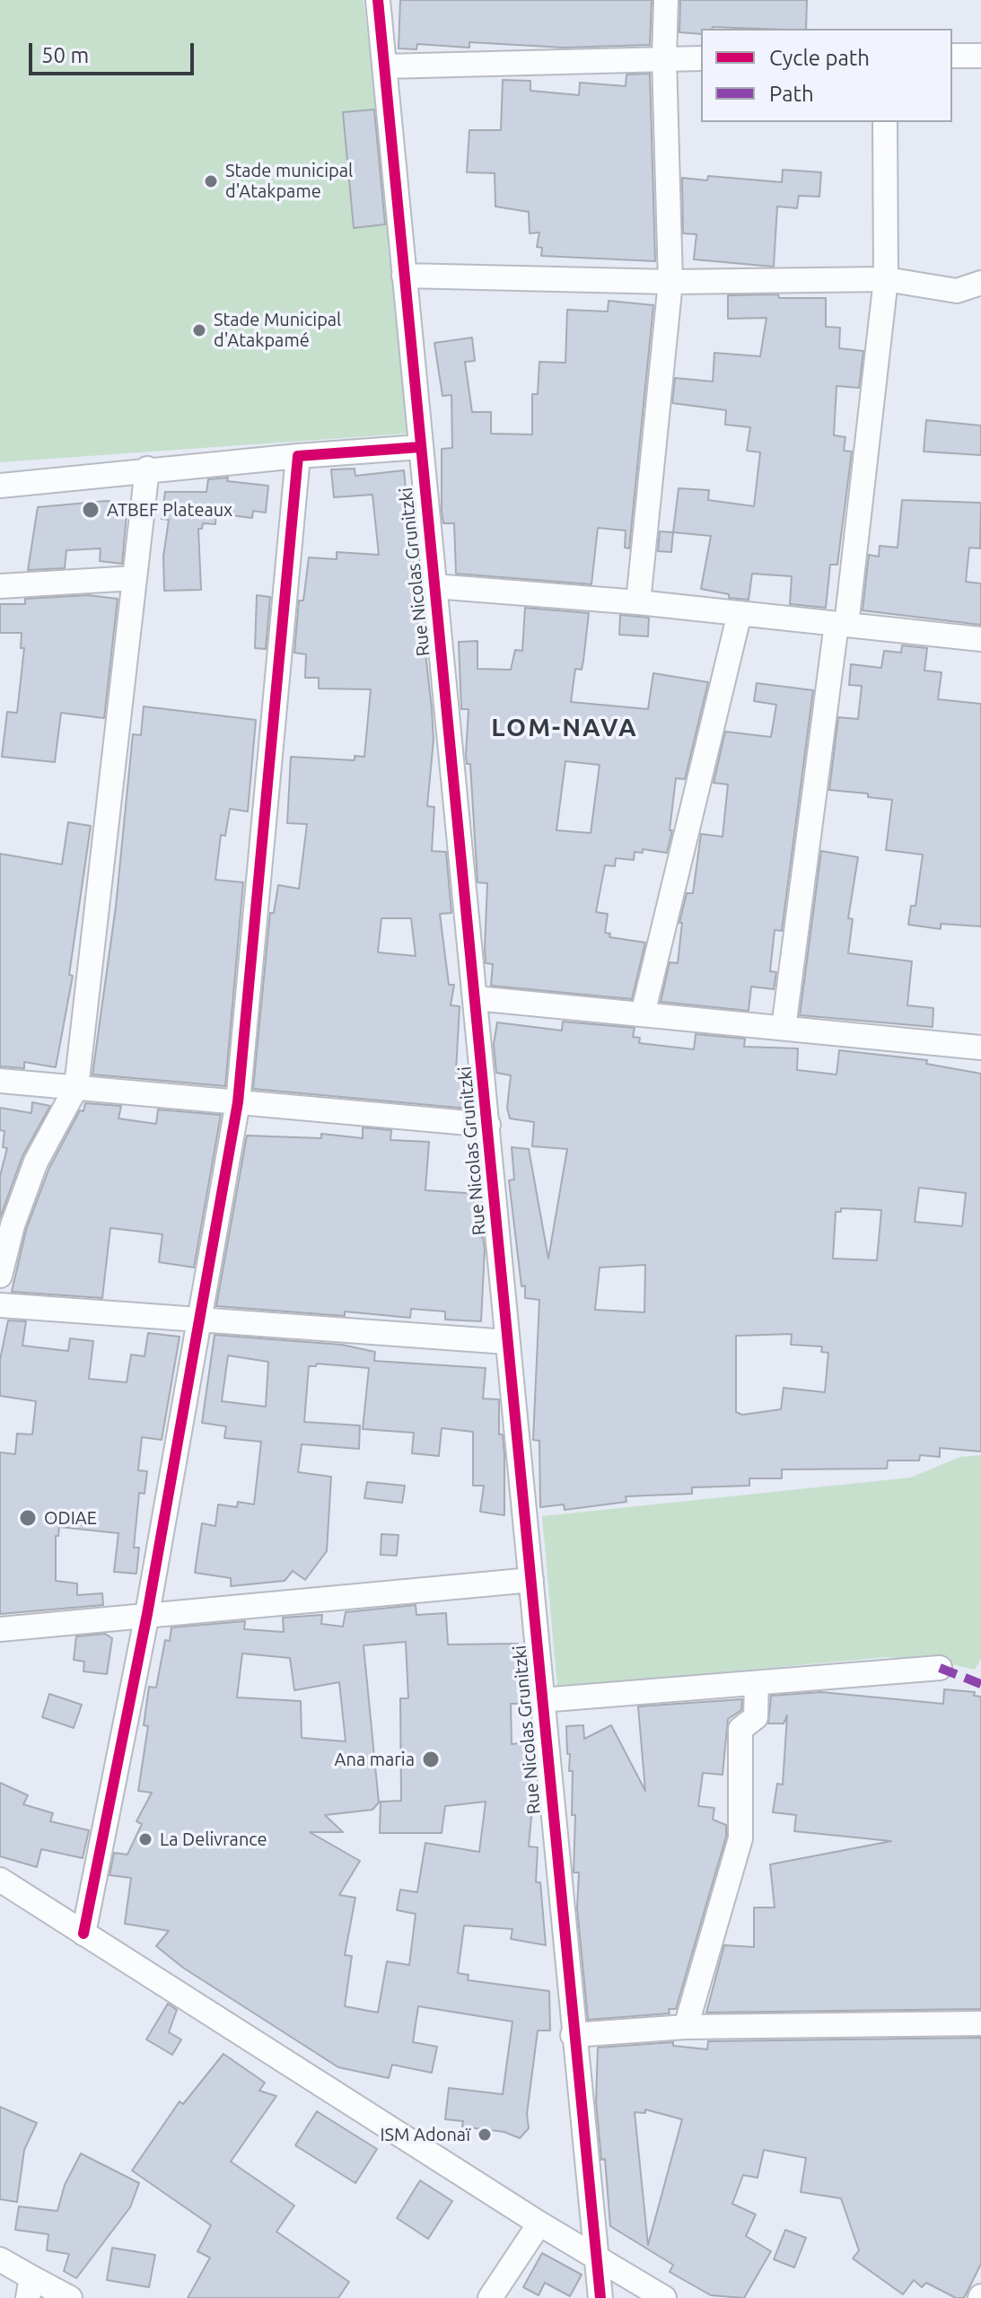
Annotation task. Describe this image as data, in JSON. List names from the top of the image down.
{
  "streets": {
    "street": ["Rue Nicolas Grunitzki"]
  },
  "districts": ["LOM-NAVA"],
  "places": [
    "Stade municipal d'Atakpame",
    "Stade Municipal d'Atakpamé",
    "ATBEF Plateaux",
    "ODIAE",
    "Ana maria",
    "La Delivrance",
    "ISM Adonaï"
  ],
  "legend": ["Cycle path", "Path"],
  "scale_bar": "50 m"
}
